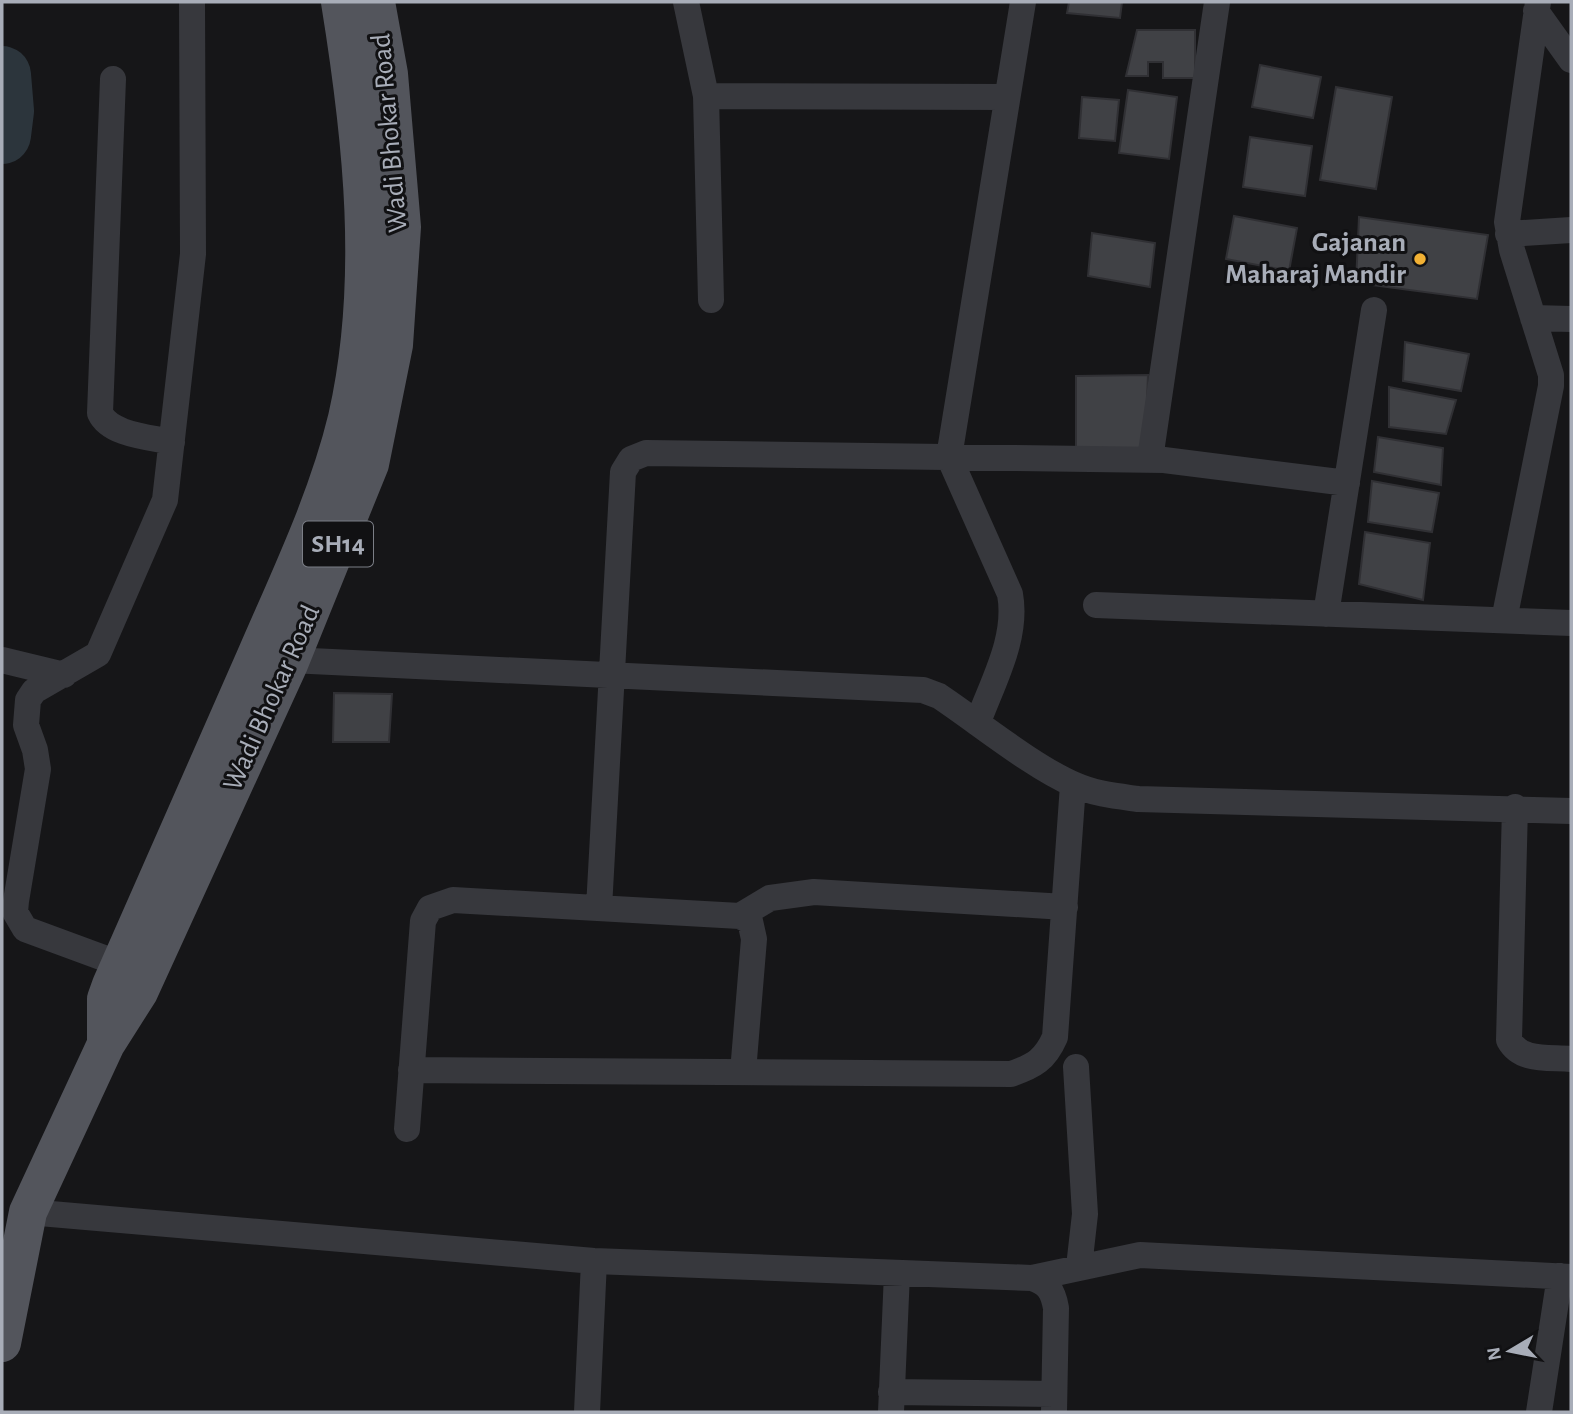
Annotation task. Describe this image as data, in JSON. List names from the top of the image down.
{
  "streets": {
    "main road": ["Wadi Bhokar Road", "SH14"]
  },
  "places": ["Gajanan Maharaj Mandir"],
  "north": "left"
}
